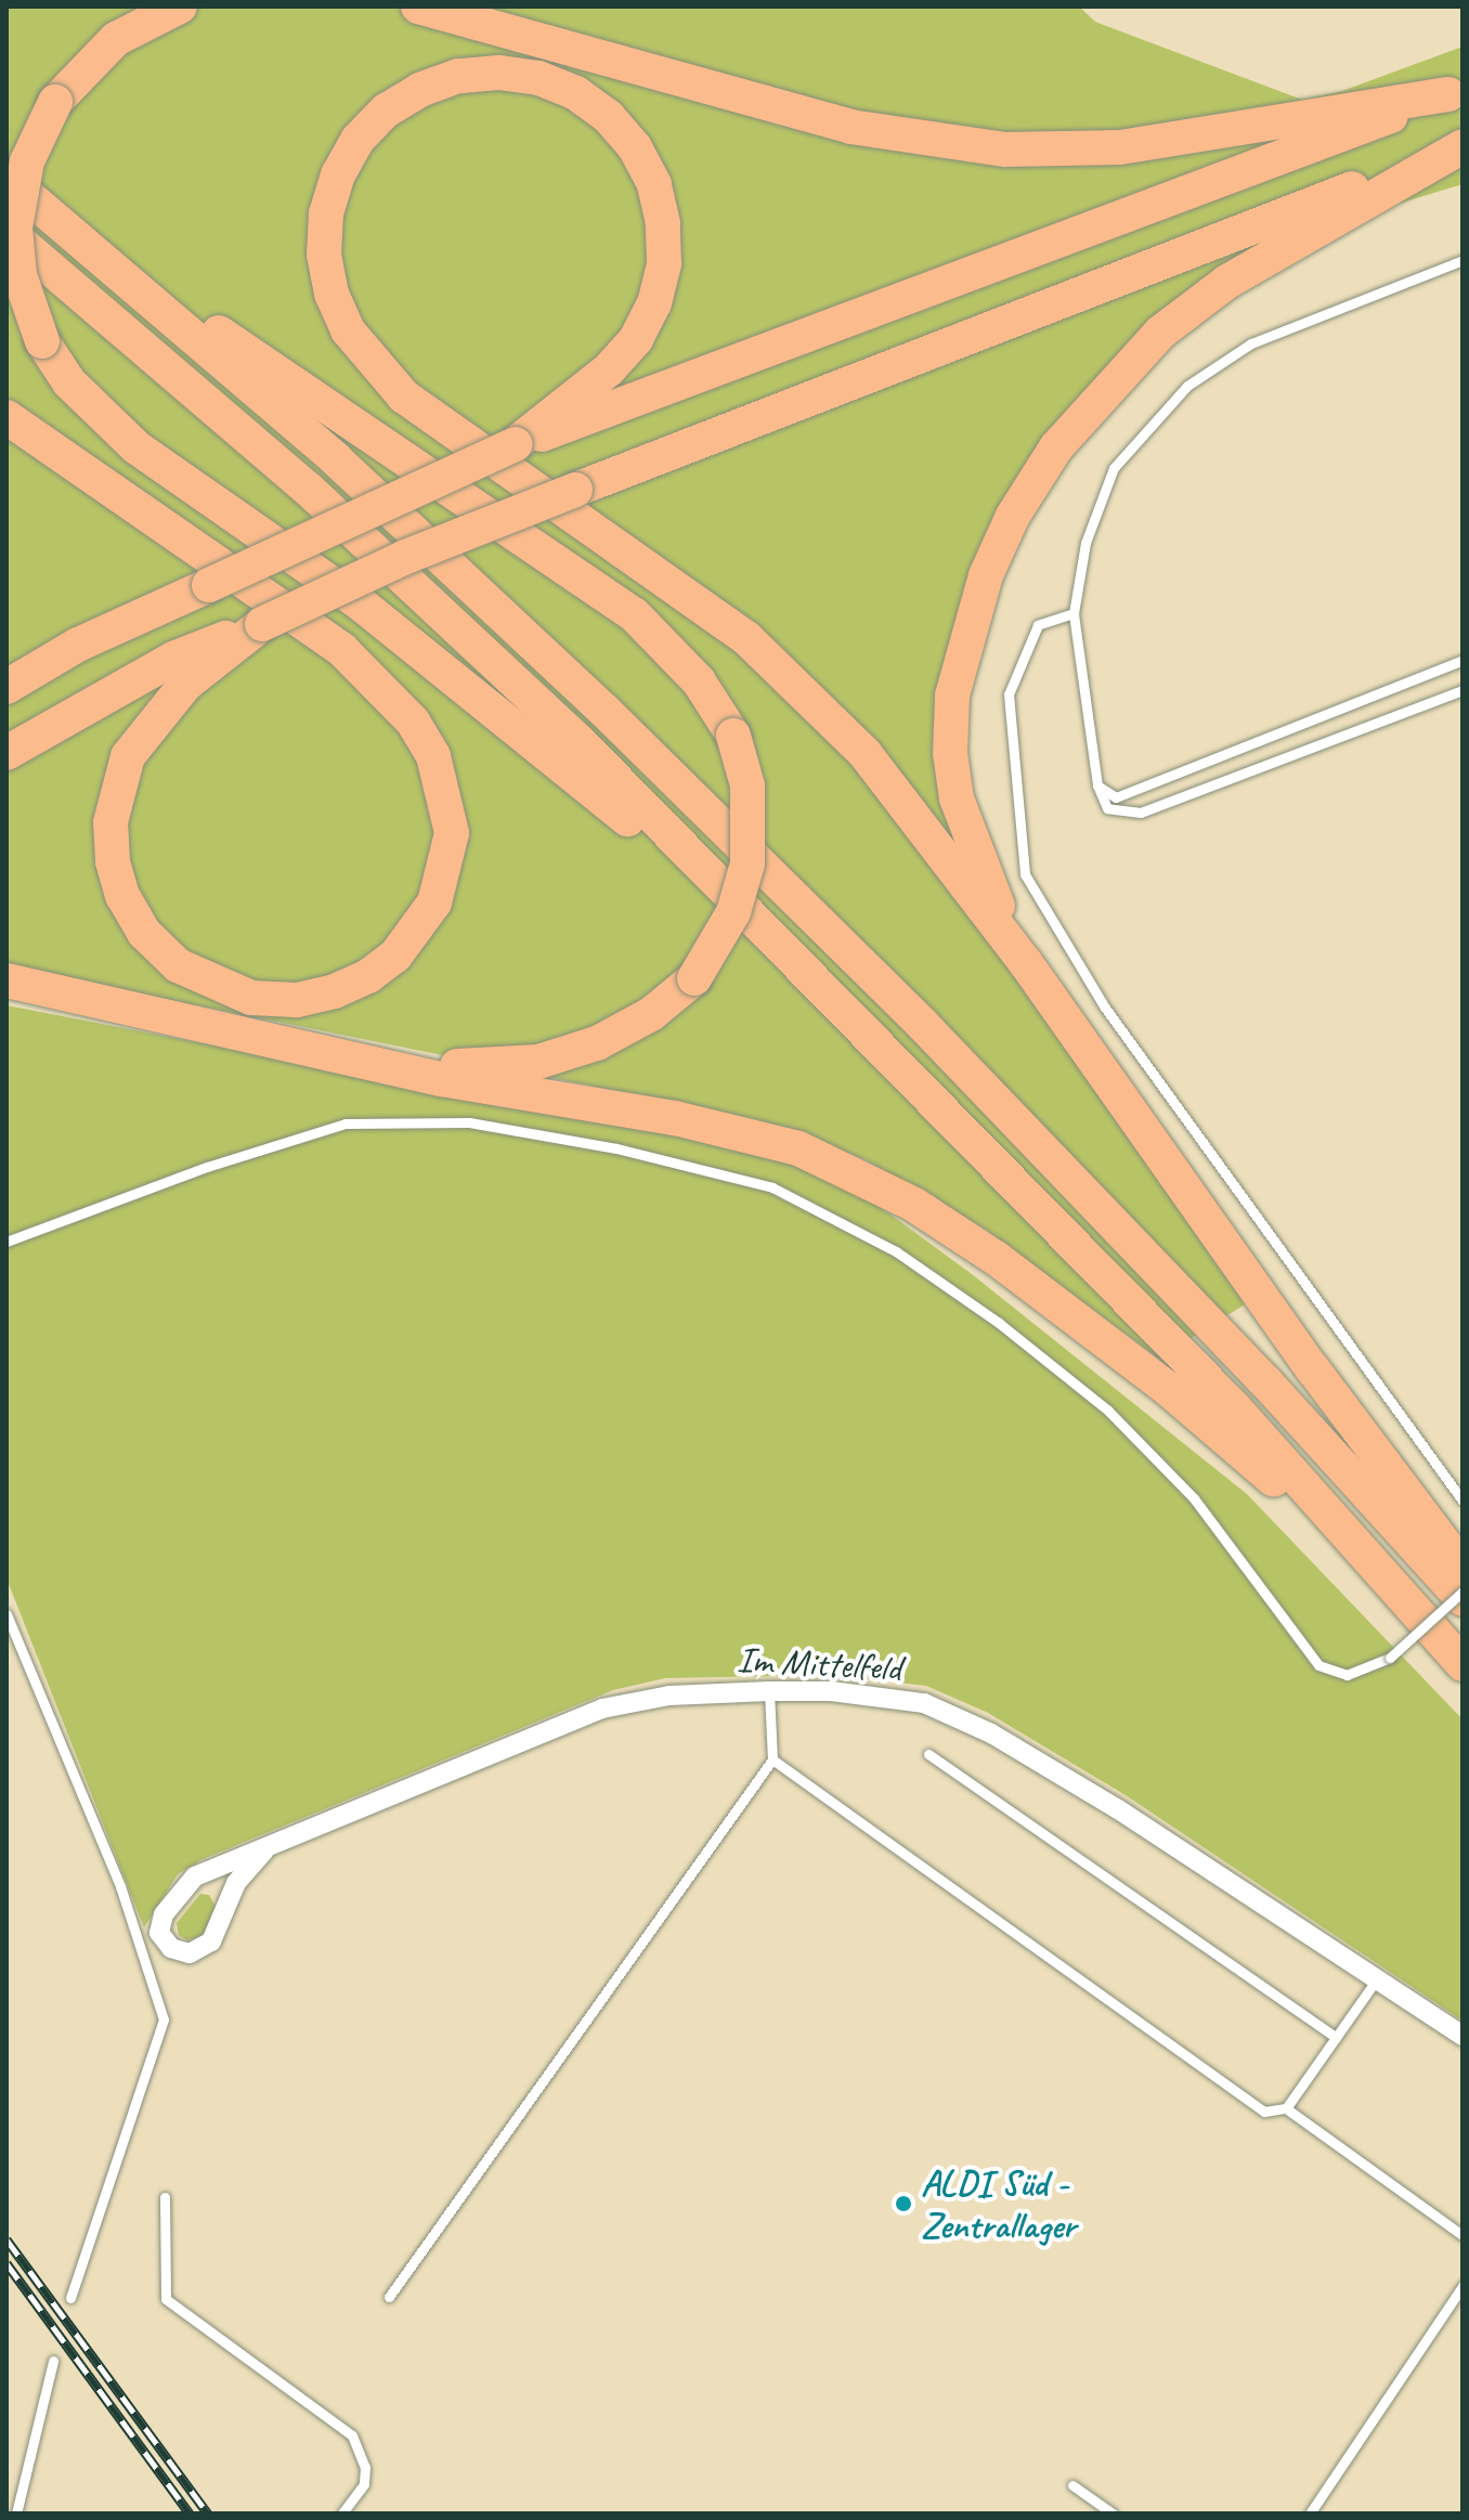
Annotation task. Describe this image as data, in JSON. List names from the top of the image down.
{
  "streets": {
    "street": ["Im Mittelfeld"]
  },
  "places": ["ALDI Süd - Zentrallager"]
}
